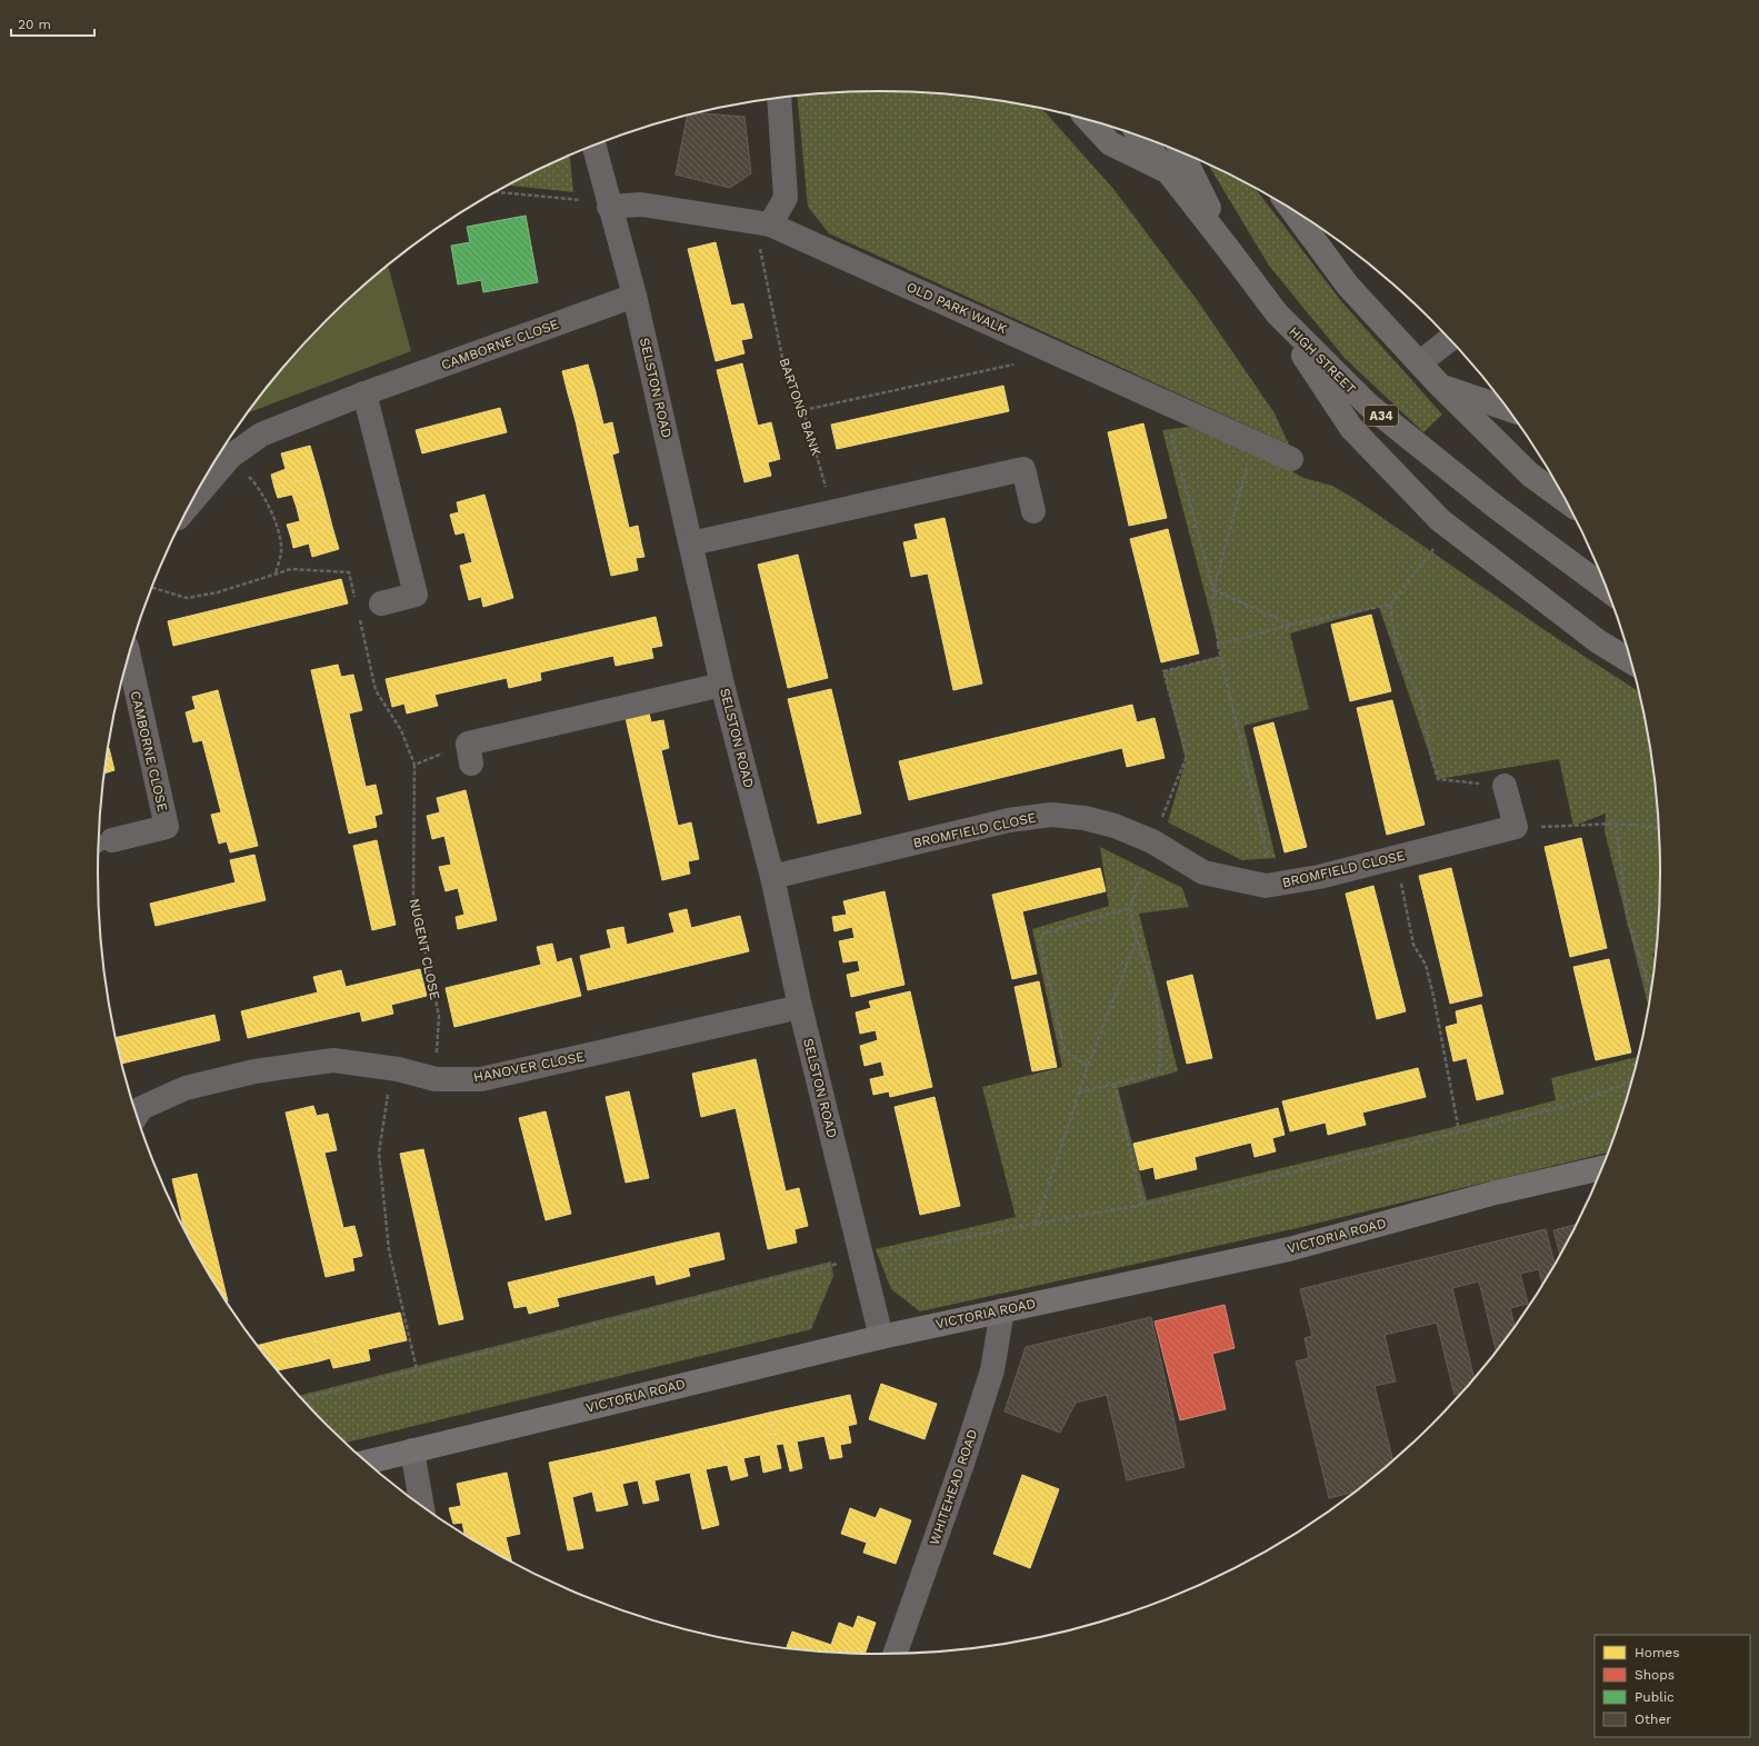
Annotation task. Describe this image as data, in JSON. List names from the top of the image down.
{
  "streets": {
    "highway": ["HIGH STREET", "A34"],
    "street": [
      "OLD PARK WALK",
      "CAMBORNE CLOSE",
      "SELSTON ROAD",
      "BROMFIELD CLOSE",
      "HANOVER CLOSE",
      "VICTORIA ROAD",
      "WHITEHEAD ROAD"
    ],
    "path": ["BARTONS BANK", "NUGENT CLOSE"]
  },
  "crossings": [
    ["OLD PARK WALK", "SELSTON ROAD"],
    ["OLD PARK WALK", "BARTONS BANK"],
    ["CAMBORNE CLOSE", "SELSTON ROAD"],
    ["HIGH STREET", "A34"],
    ["SELSTON ROAD", "BROMFIELD CLOSE"],
    ["SELSTON ROAD", "HANOVER CLOSE"],
    ["SELSTON ROAD", "VICTORIA ROAD"],
    ["NUGENT CLOSE", "HANOVER CLOSE"],
    ["VICTORIA ROAD", "WHITEHEAD ROAD"]
  ],
  "legend": [
    "Homes",
    "Shops",
    "Public",
    "Other"
  ],
  "scale_bar": "20 m"
}
